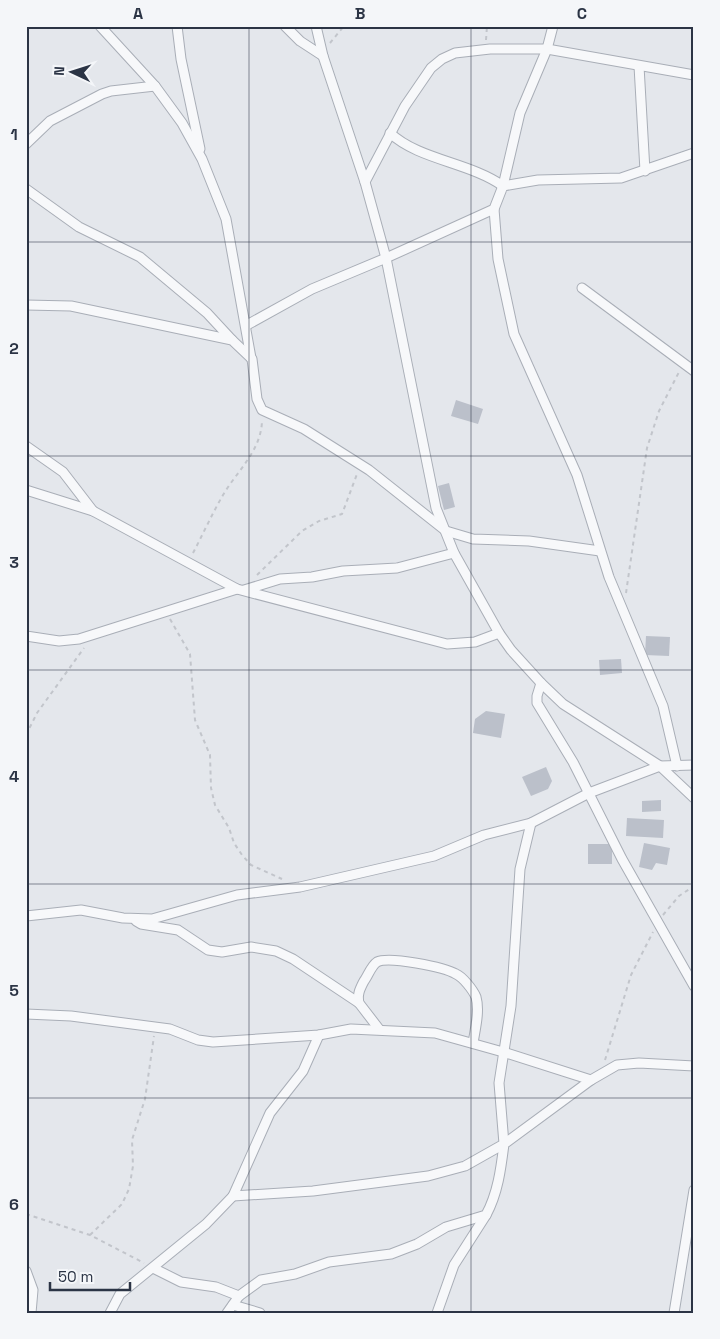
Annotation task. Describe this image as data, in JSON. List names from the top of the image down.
{
  "scale_bar": "50 m",
  "north": "left",
  "grid": {
    "columns": ["A", "B", "C"],
    "rows": [
      "1",
      "2",
      "3",
      "4",
      "5",
      "6"
    ]
  }
}
